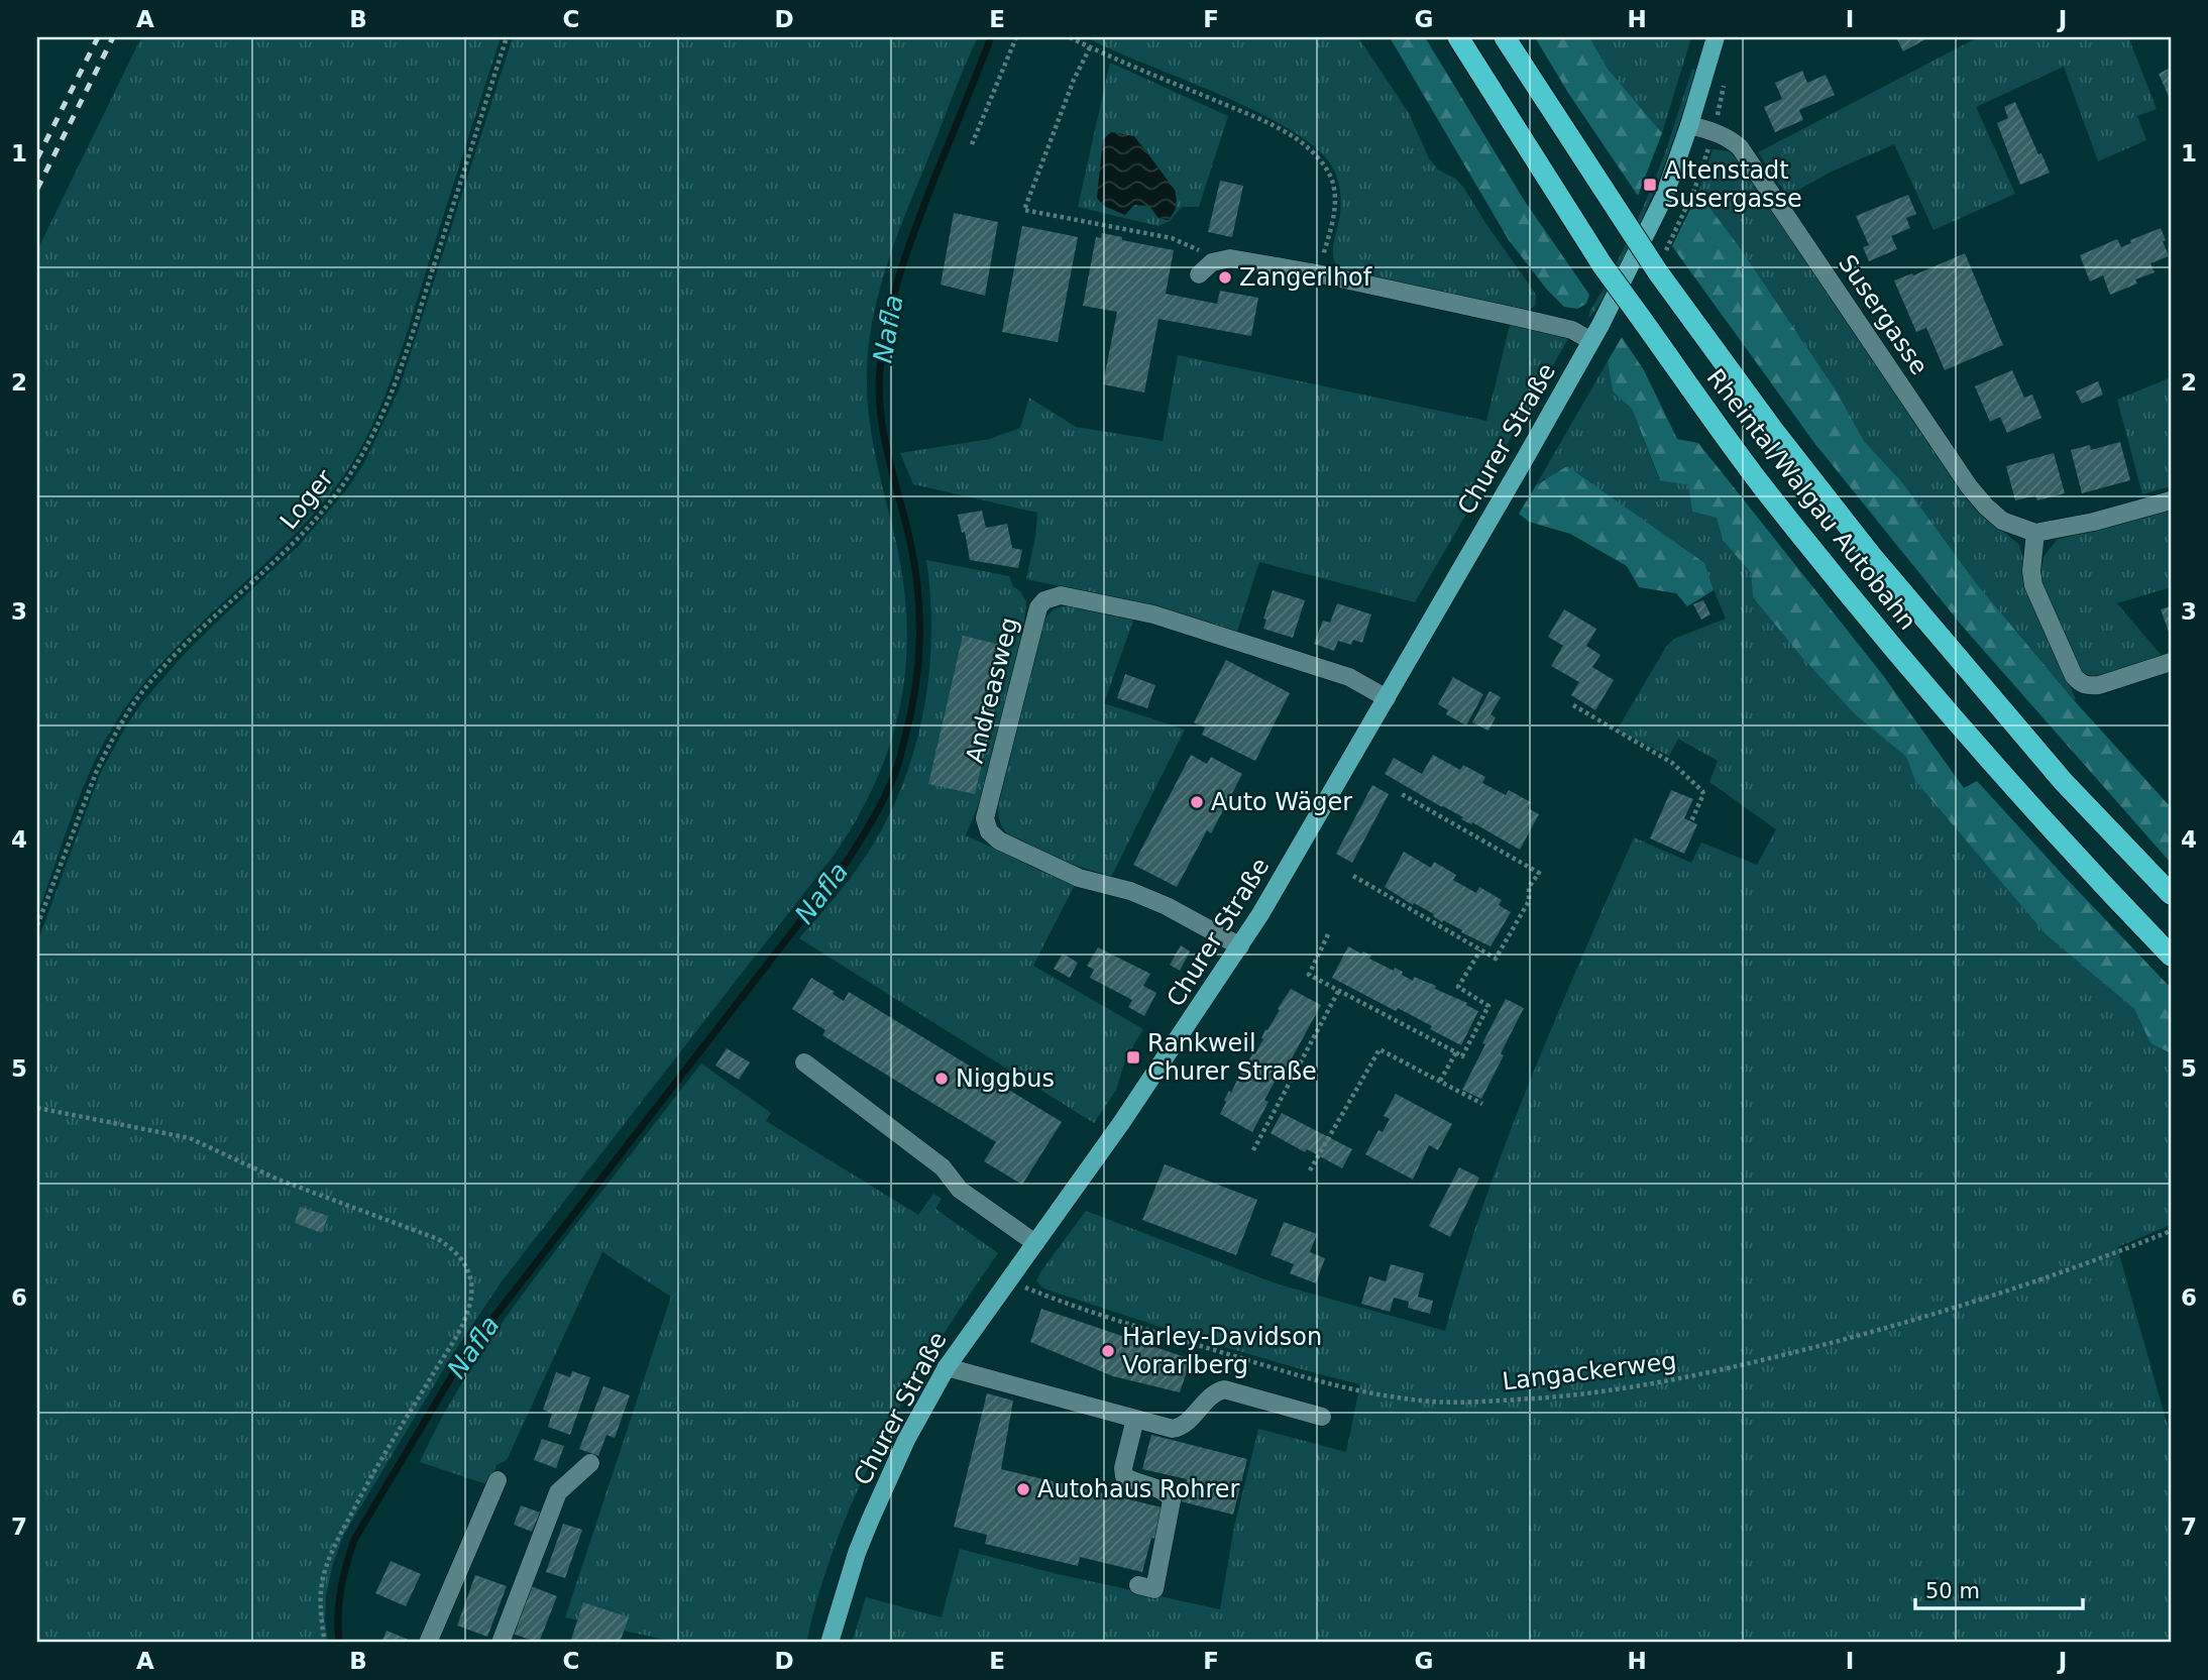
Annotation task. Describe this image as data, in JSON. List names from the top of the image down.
{
  "streets": {
    "highway": ["Rheintal/Walgau Autobahn"],
    "main road": ["Churer Straße"],
    "street": ["Susergasse", "Andreasweg"],
    "path": ["Loger", "Langackerweg"]
  },
  "crossings": [
    ["Susergasse", "Churer Straße"],
    ["Churer Straße", "Andreasweg"],
    ["Churer Straße", "Langackerweg"]
  ],
  "water": ["Nafla"],
  "places": {
    "transit": ["Altenstadt Susergasse", "Rankweil Churer Straße"],
    "other": [
      "Zangerlhof",
      "Auto Wäger",
      "Niggbus",
      "Harley-Davidson Vorarlberg",
      "Autohaus Rohrer"
    ]
  },
  "scale_bar": "50 m",
  "grid": {
    "columns": [
      "A",
      "B",
      "C",
      "D",
      "E",
      "F",
      "G",
      "H",
      "I",
      "J"
    ],
    "rows": [
      "1",
      "2",
      "3",
      "4",
      "5",
      "6",
      "7"
    ]
  }
}
